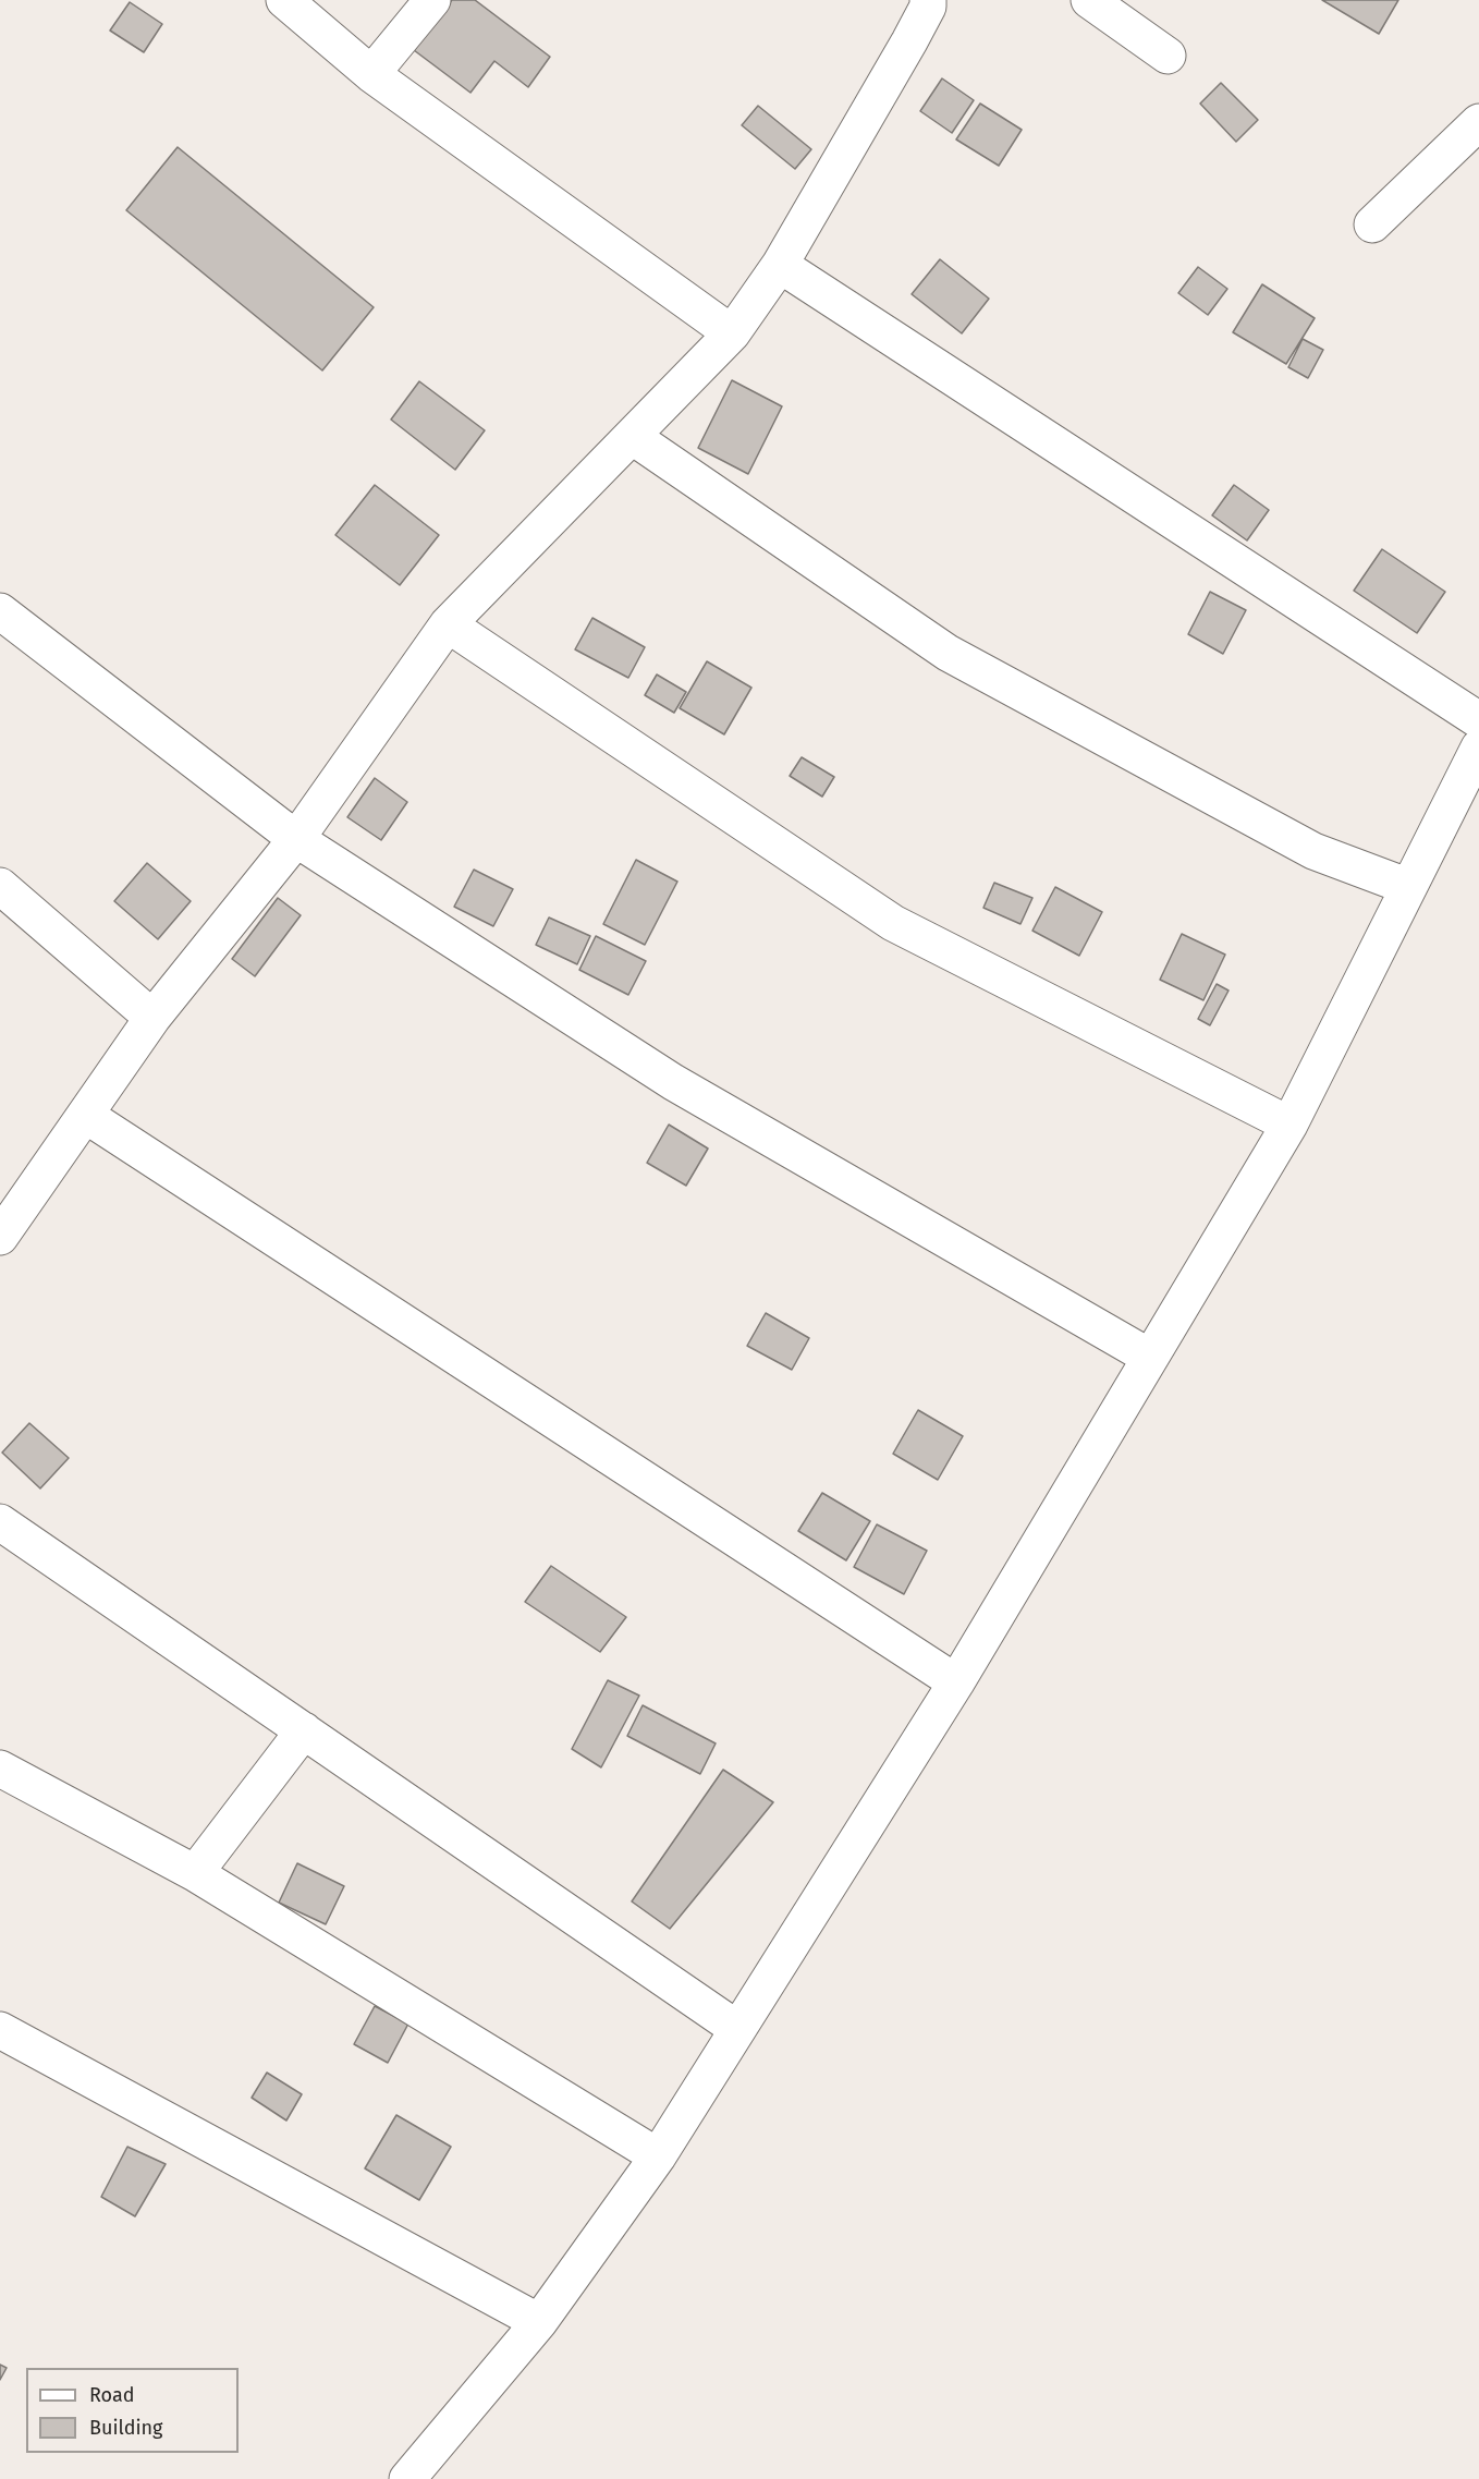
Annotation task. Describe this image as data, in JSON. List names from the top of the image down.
{
  "legend": ["Road", "Building"]
}
